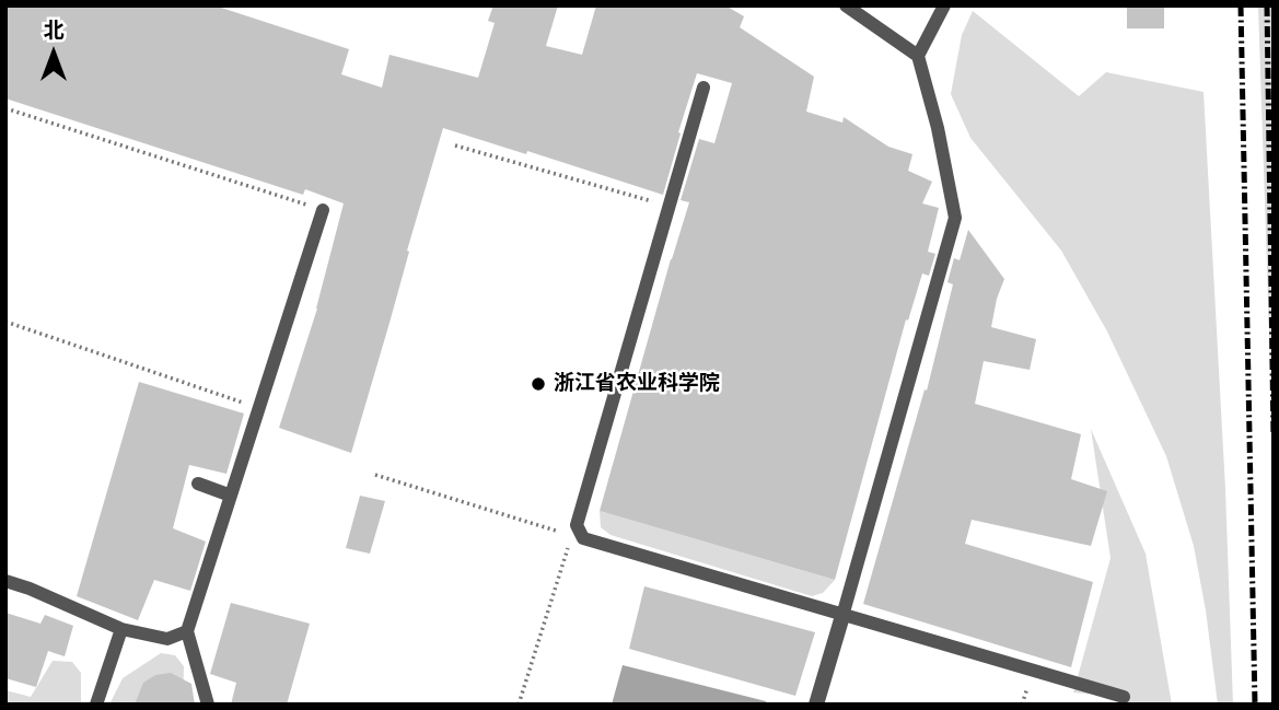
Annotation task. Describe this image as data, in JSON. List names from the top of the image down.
{
  "places": ["浙江省农业科学院"],
  "north": "top"
}
